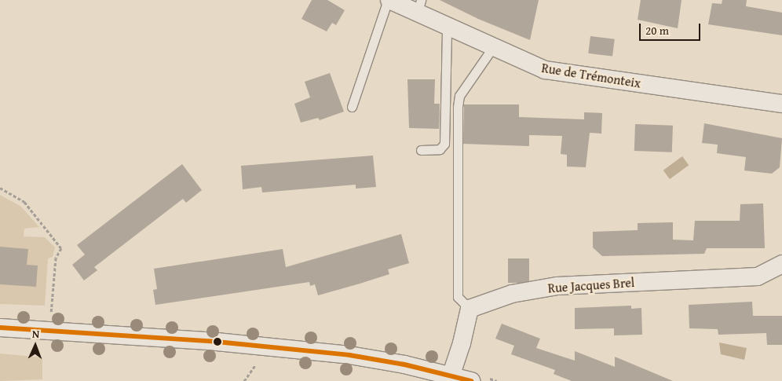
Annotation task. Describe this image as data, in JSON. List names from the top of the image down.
{
  "streets": {
    "street": ["Rue de Trémonteix", "Rue Jacques Brel"]
  },
  "scale_bar": "20 m",
  "north": "top"
}
